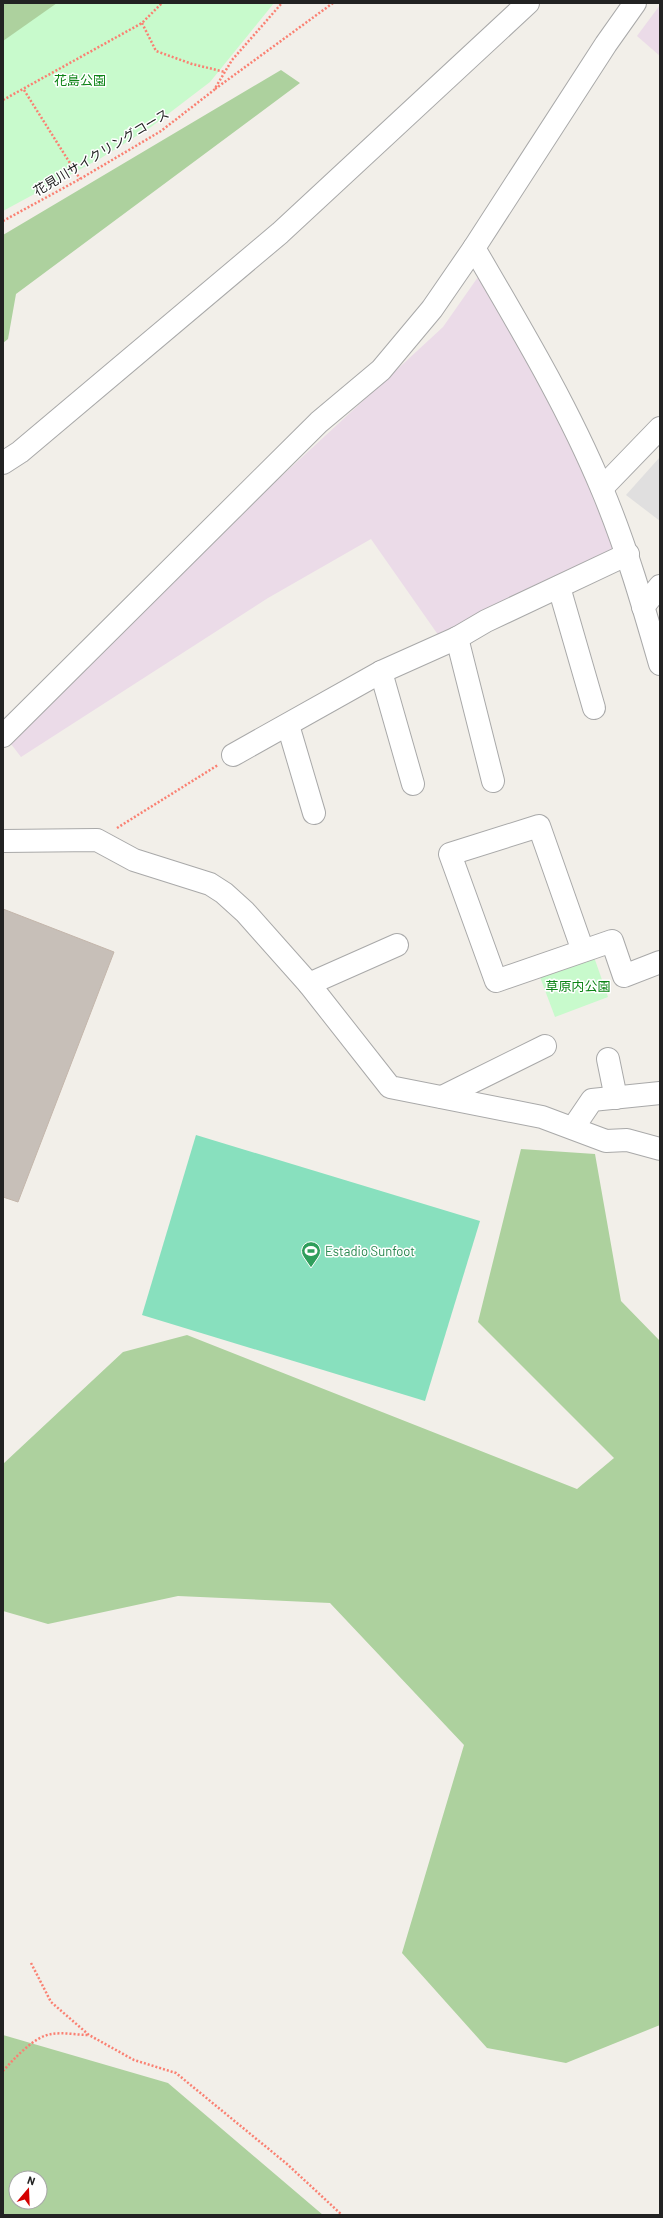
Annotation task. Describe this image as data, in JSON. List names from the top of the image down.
{
  "streets": {
    "path": ["花見川サイクリングコース"]
  },
  "parks": ["花島公園", "草原内公園"],
  "places": {
    "sports": ["Estadio Sunfoot"]
  },
  "north": "top"
}
